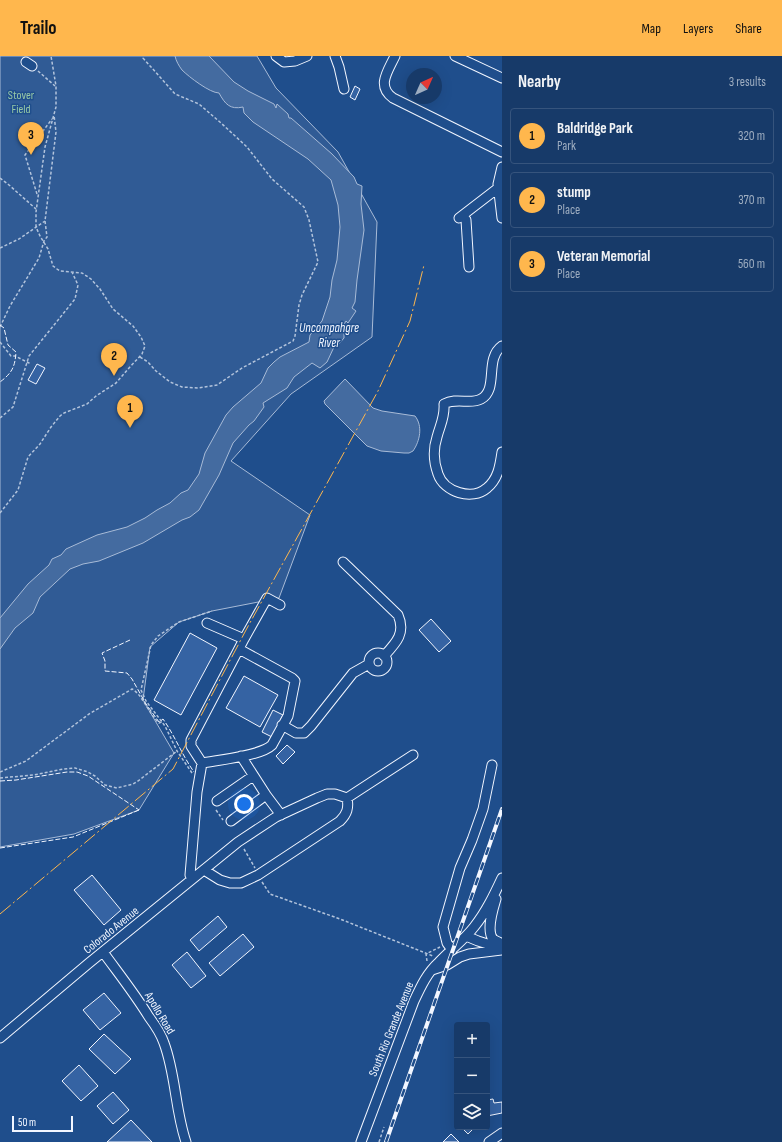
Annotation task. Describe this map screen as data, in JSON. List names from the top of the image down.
{
  "streets": {
    "street": ["Colorado Avenue", "Apollo Road", "South Rio Grande Avenue"]
  },
  "crossings": [
    ["Colorado Avenue", "Apollo Road"]
  ],
  "water": ["Uncompahgre River"],
  "parks": ["Stover Field"],
  "scale_bar": "50 m",
  "north": "top right",
  "page": {
    "header": "Trailo",
    "nav": ["Map", "Layers", "Share"],
    "heading": ["Nearby", "3 results"],
    "list": [
      {
        "mark": "1",
        "name": "Baldridge Park",
        "note": "Park",
        "value": "320 m"
      },
      {
        "mark": "2",
        "name": "stump",
        "note": "Place",
        "value": "370 m"
      },
      {
        "mark": "3",
        "name": "Veteran Memorial",
        "note": "Place",
        "value": "560 m"
      }
    ],
    "pins": ["3", "2", "1"],
    "map_buttons": ["+", "−"],
    "scale": "50 m"
  }
}
